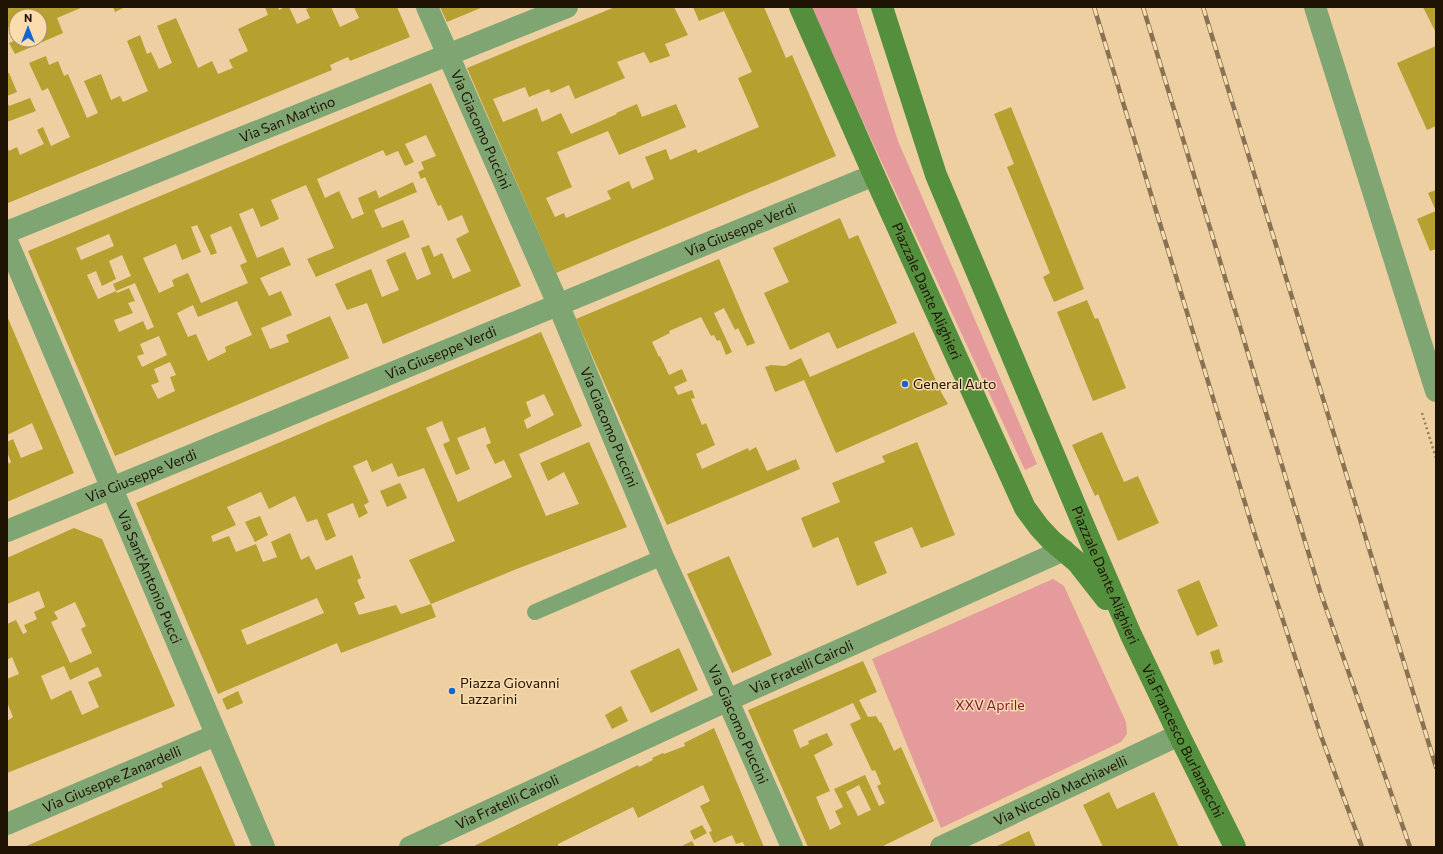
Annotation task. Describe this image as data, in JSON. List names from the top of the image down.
{
  "streets": {
    "street": [
      "Via San Martino",
      "Via Giacomo Puccini",
      "Via Giuseppe Verdi",
      "Piazzale Dante Alighieri",
      "Via Sant'Antonio Pucci",
      "Via Fratelli Cairoli",
      "Via Francesco Burlamacchi",
      "Via Giuseppe Zanardelli",
      "Via Niccolò Machiavelli"
    ]
  },
  "crossings": [
    ["Via San Martino", "Via Giacomo Puccini"],
    ["Via Giacomo Puccini", "Via Giuseppe Verdi"],
    ["Via Giacomo Puccini", "Via Fratelli Cairoli"],
    ["Via Giuseppe Verdi", "Piazzale Dante Alighieri"],
    ["Via Giuseppe Verdi", "Via Sant'Antonio Pucci"],
    ["Piazzale Dante Alighieri", "Via Fratelli Cairoli"],
    ["Piazzale Dante Alighieri", "Via Francesco Burlamacchi"],
    ["Via Sant'Antonio Pucci", "Via Giuseppe Zanardelli"],
    ["Via Francesco Burlamacchi", "Via Niccolò Machiavelli"]
  ],
  "parks": ["XXV Aprile"],
  "places": ["General Auto", "Piazza Giovanni Lazzarini"],
  "north": "top"
}
